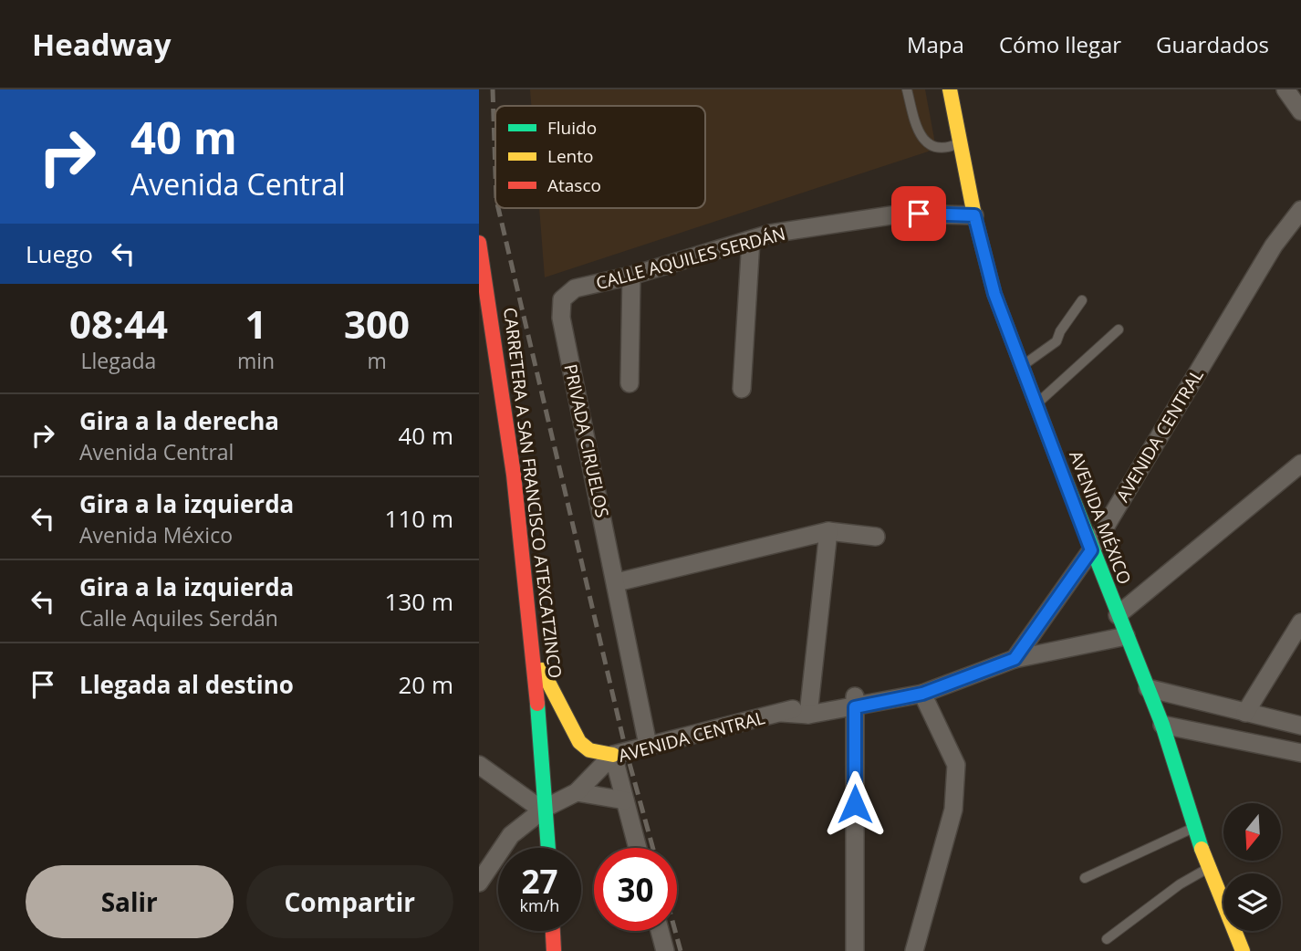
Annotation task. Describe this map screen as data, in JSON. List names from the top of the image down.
{
  "streets": {
    "main road": ["CARRETERA A SAN FRANCISCO ATEXCATZINCO", "AVENIDA MÉXICO"],
    "street": ["CALLE AQUILES SERDÁN", "AVENIDA CENTRAL", "PRIVADA CIRUELOS"]
  },
  "crossings": [
    ["CALLE AQUILES SERDÁN", "PRIVADA CIRUELOS"],
    ["CALLE AQUILES SERDÁN", "AVENIDA MÉXICO"],
    ["AVENIDA CENTRAL", "PRIVADA CIRUELOS"],
    ["AVENIDA CENTRAL", "CARRETERA A SAN FRANCISCO ATEXCATZINCO"],
    ["AVENIDA CENTRAL", "AVENIDA MÉXICO"]
  ],
  "legend": ["Fluido", "Lento", "Atasco"],
  "north": "bottom",
  "page": {
    "header": "Headway",
    "nav": ["Mapa", "Cómo llegar", "Guardados"],
    "turn": ["40 m", "Avenida Central"],
    "then": "Luego",
    "eta": [
      "08:44",
      "Llegada",
      "1",
      "min",
      "300",
      "m"
    ],
    "list": [
      {
        "name": "Gira a la derecha",
        "note": "Avenida Central",
        "value": "40 m"
      },
      {
        "name": "Gira a la izquierda",
        "note": "Avenida México",
        "value": "110 m"
      },
      {
        "name": "Gira a la izquierda",
        "note": "Calle Aquiles Serdán",
        "value": "130 m"
      },
      {
        "name": "Llegada al destino",
        "value": "20 m"
      }
    ],
    "speed": "27 km/h",
    "limit": "30",
    "buttons": ["Salir", "Compartir"]
  }
}
